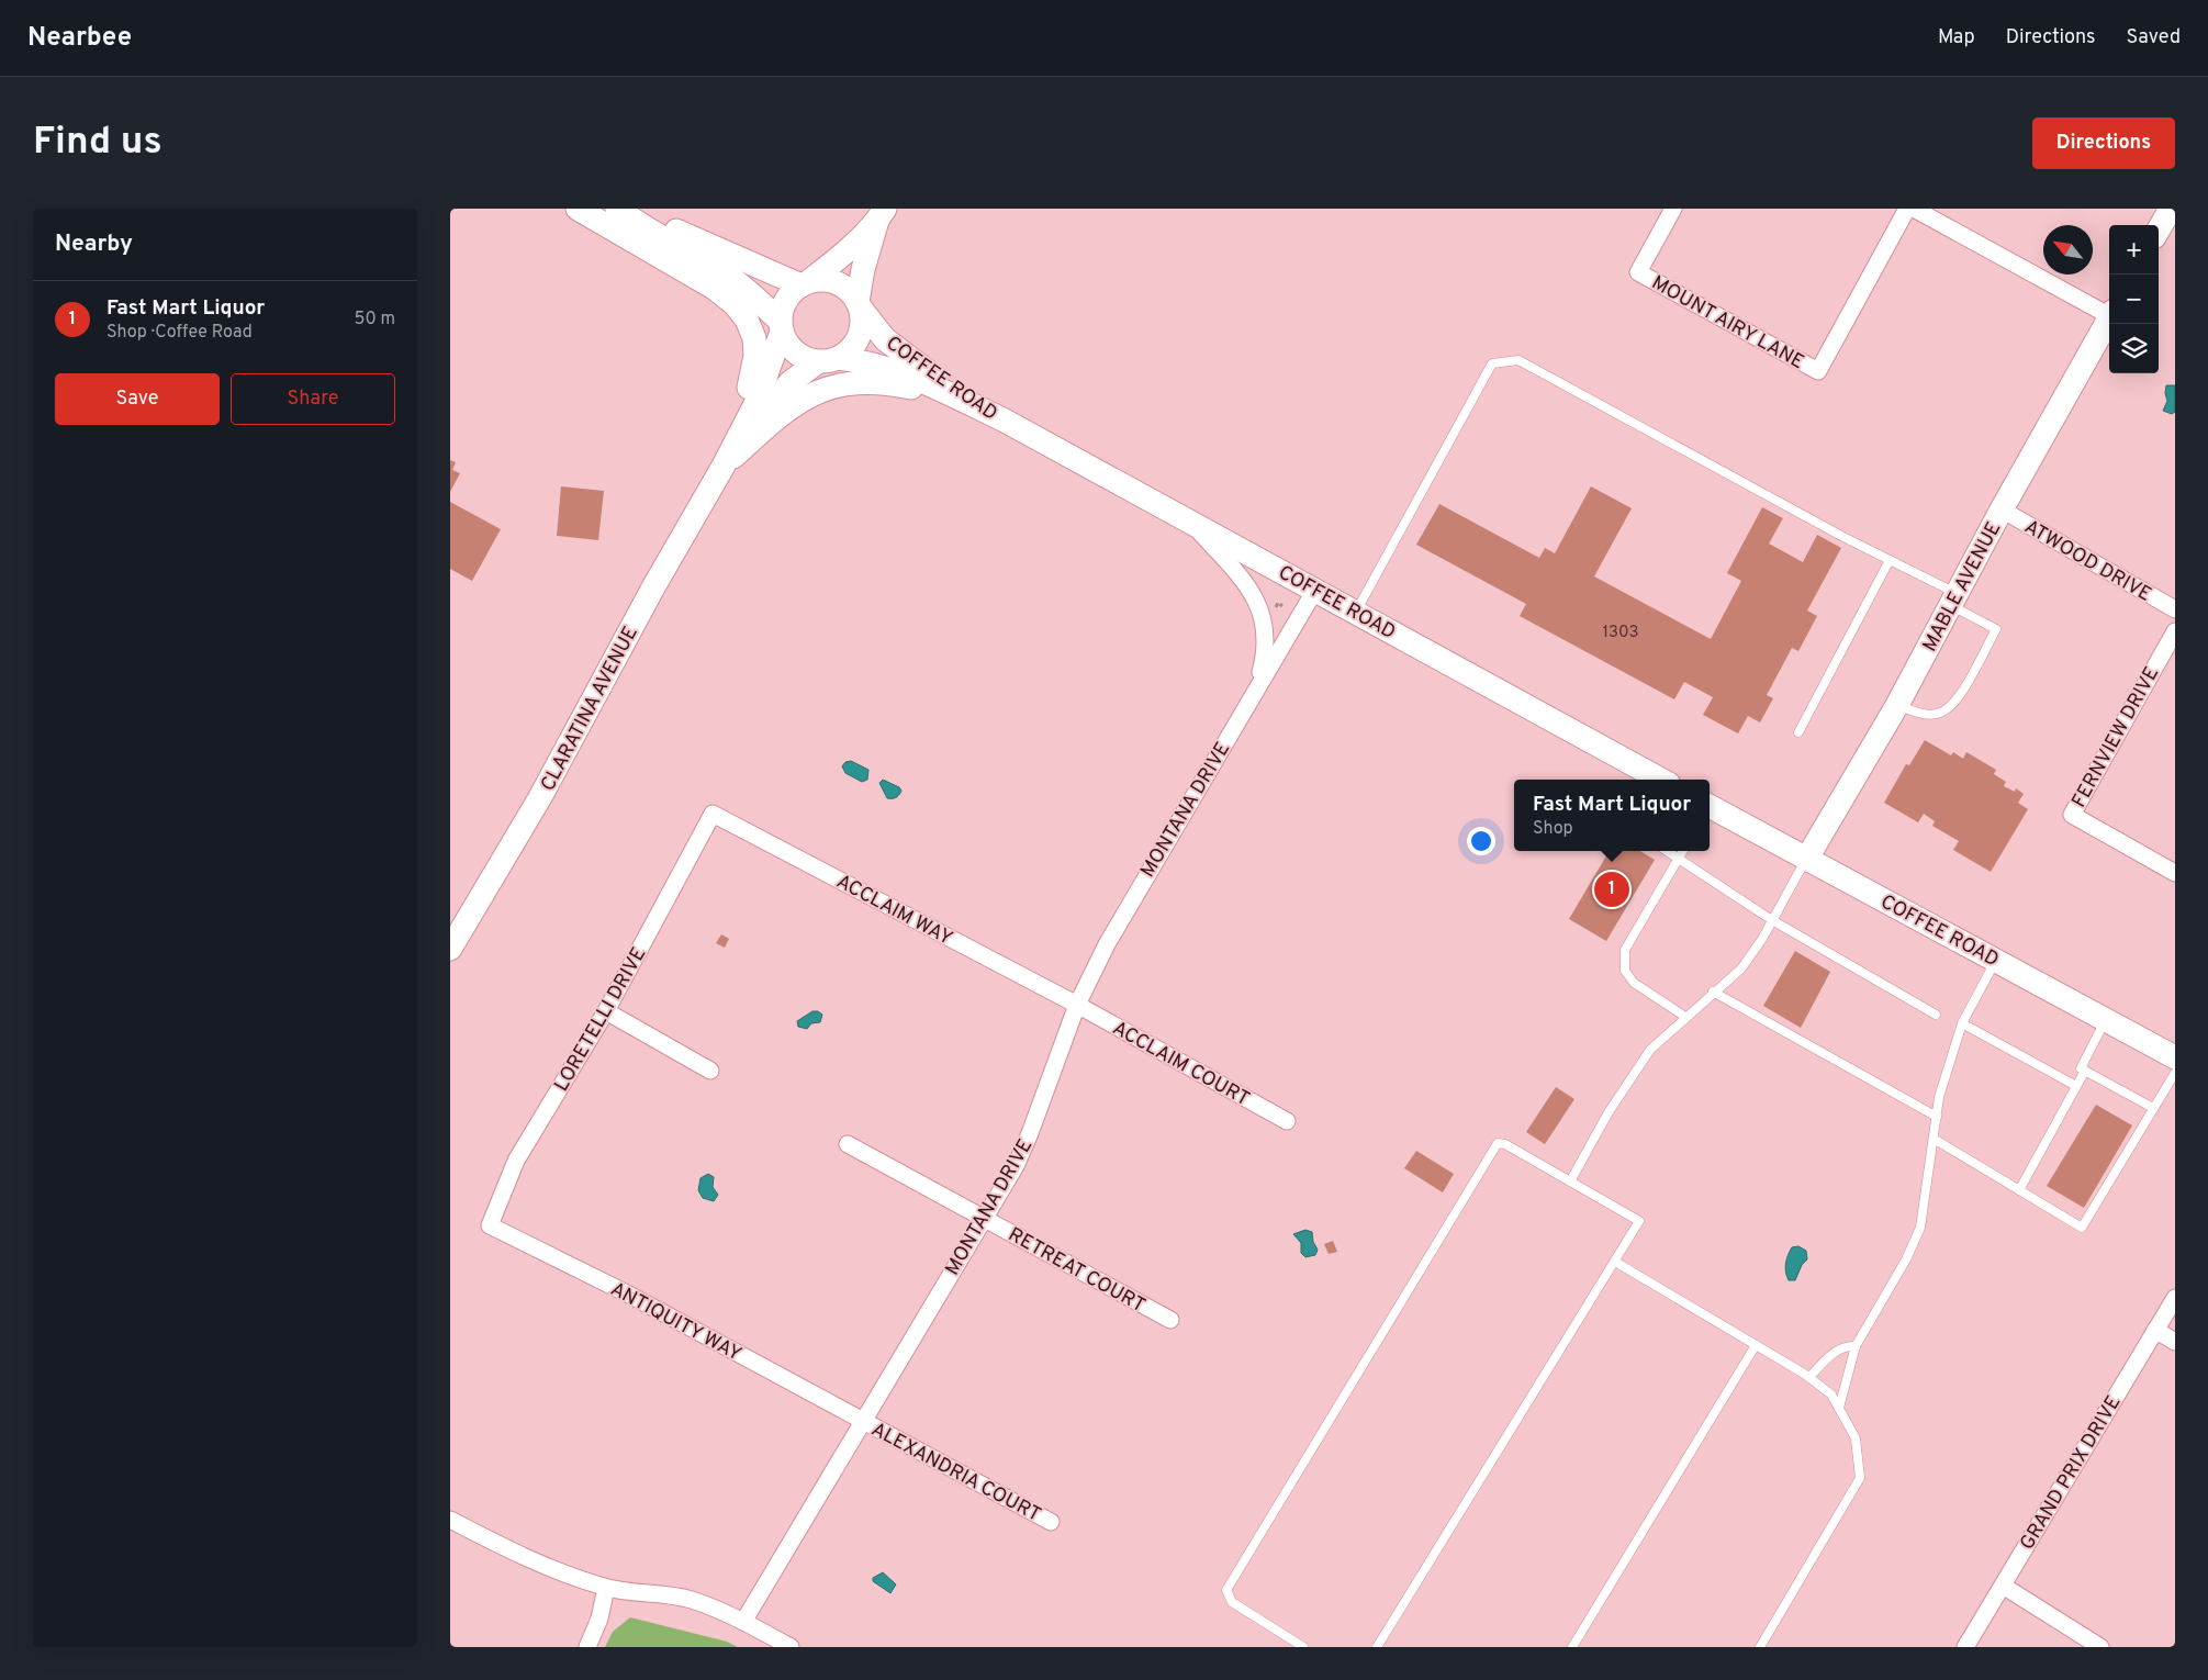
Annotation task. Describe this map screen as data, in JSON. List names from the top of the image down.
{
  "streets": {
    "main road": ["COFFEE ROAD", "MABLE AVENUE", "CLARATINA AVENUE"],
    "street": [
      "MOUNT AIRY LANE",
      "ATWOOD DRIVE",
      "FERNVIEW DRIVE",
      "MONTANA DRIVE",
      "ACCLAIM WAY",
      "LORETELLI DRIVE",
      "ACCLAIM COURT",
      "RETREAT COURT",
      "ANTIQUITY WAY",
      "ALEXANDRIA COURT",
      "GRAND PRIX DRIVE"
    ]
  },
  "crossings": [
    ["COFFEE ROAD", "MABLE AVENUE"],
    ["COFFEE ROAD", "CLARATINA AVENUE"],
    ["COFFEE ROAD", "MONTANA DRIVE"],
    ["ATWOOD DRIVE", "MABLE AVENUE"],
    ["MONTANA DRIVE", "ACCLAIM WAY"],
    ["MONTANA DRIVE", "ACCLAIM COURT"],
    ["MONTANA DRIVE", "RETREAT COURT"],
    ["MONTANA DRIVE", "ANTIQUITY WAY"],
    ["MONTANA DRIVE", "ALEXANDRIA COURT"],
    ["ACCLAIM WAY", "LORETELLI DRIVE"],
    ["ACCLAIM WAY", "ACCLAIM COURT"],
    ["LORETELLI DRIVE", "ANTIQUITY WAY"],
    ["ANTIQUITY WAY", "ALEXANDRIA COURT"]
  ],
  "house_numbers": ["1303"],
  "north": "top left",
  "page": {
    "header": "Nearbee",
    "nav": ["Map", "Directions", "Saved"],
    "buttons": [
      "Directions",
      ["Save", "Share"]
    ],
    "title": "Find us",
    "heading": "Nearby",
    "map_buttons": ["+", "−"],
    "list": [
      {
        "mark": "1",
        "name": "Fast Mart Liquor",
        "note": "Shop · Coffee Road",
        "value": "50 m"
      }
    ],
    "popup": ["Fast Mart Liquor", "Shop"],
    "pins": "1"
  }
}
